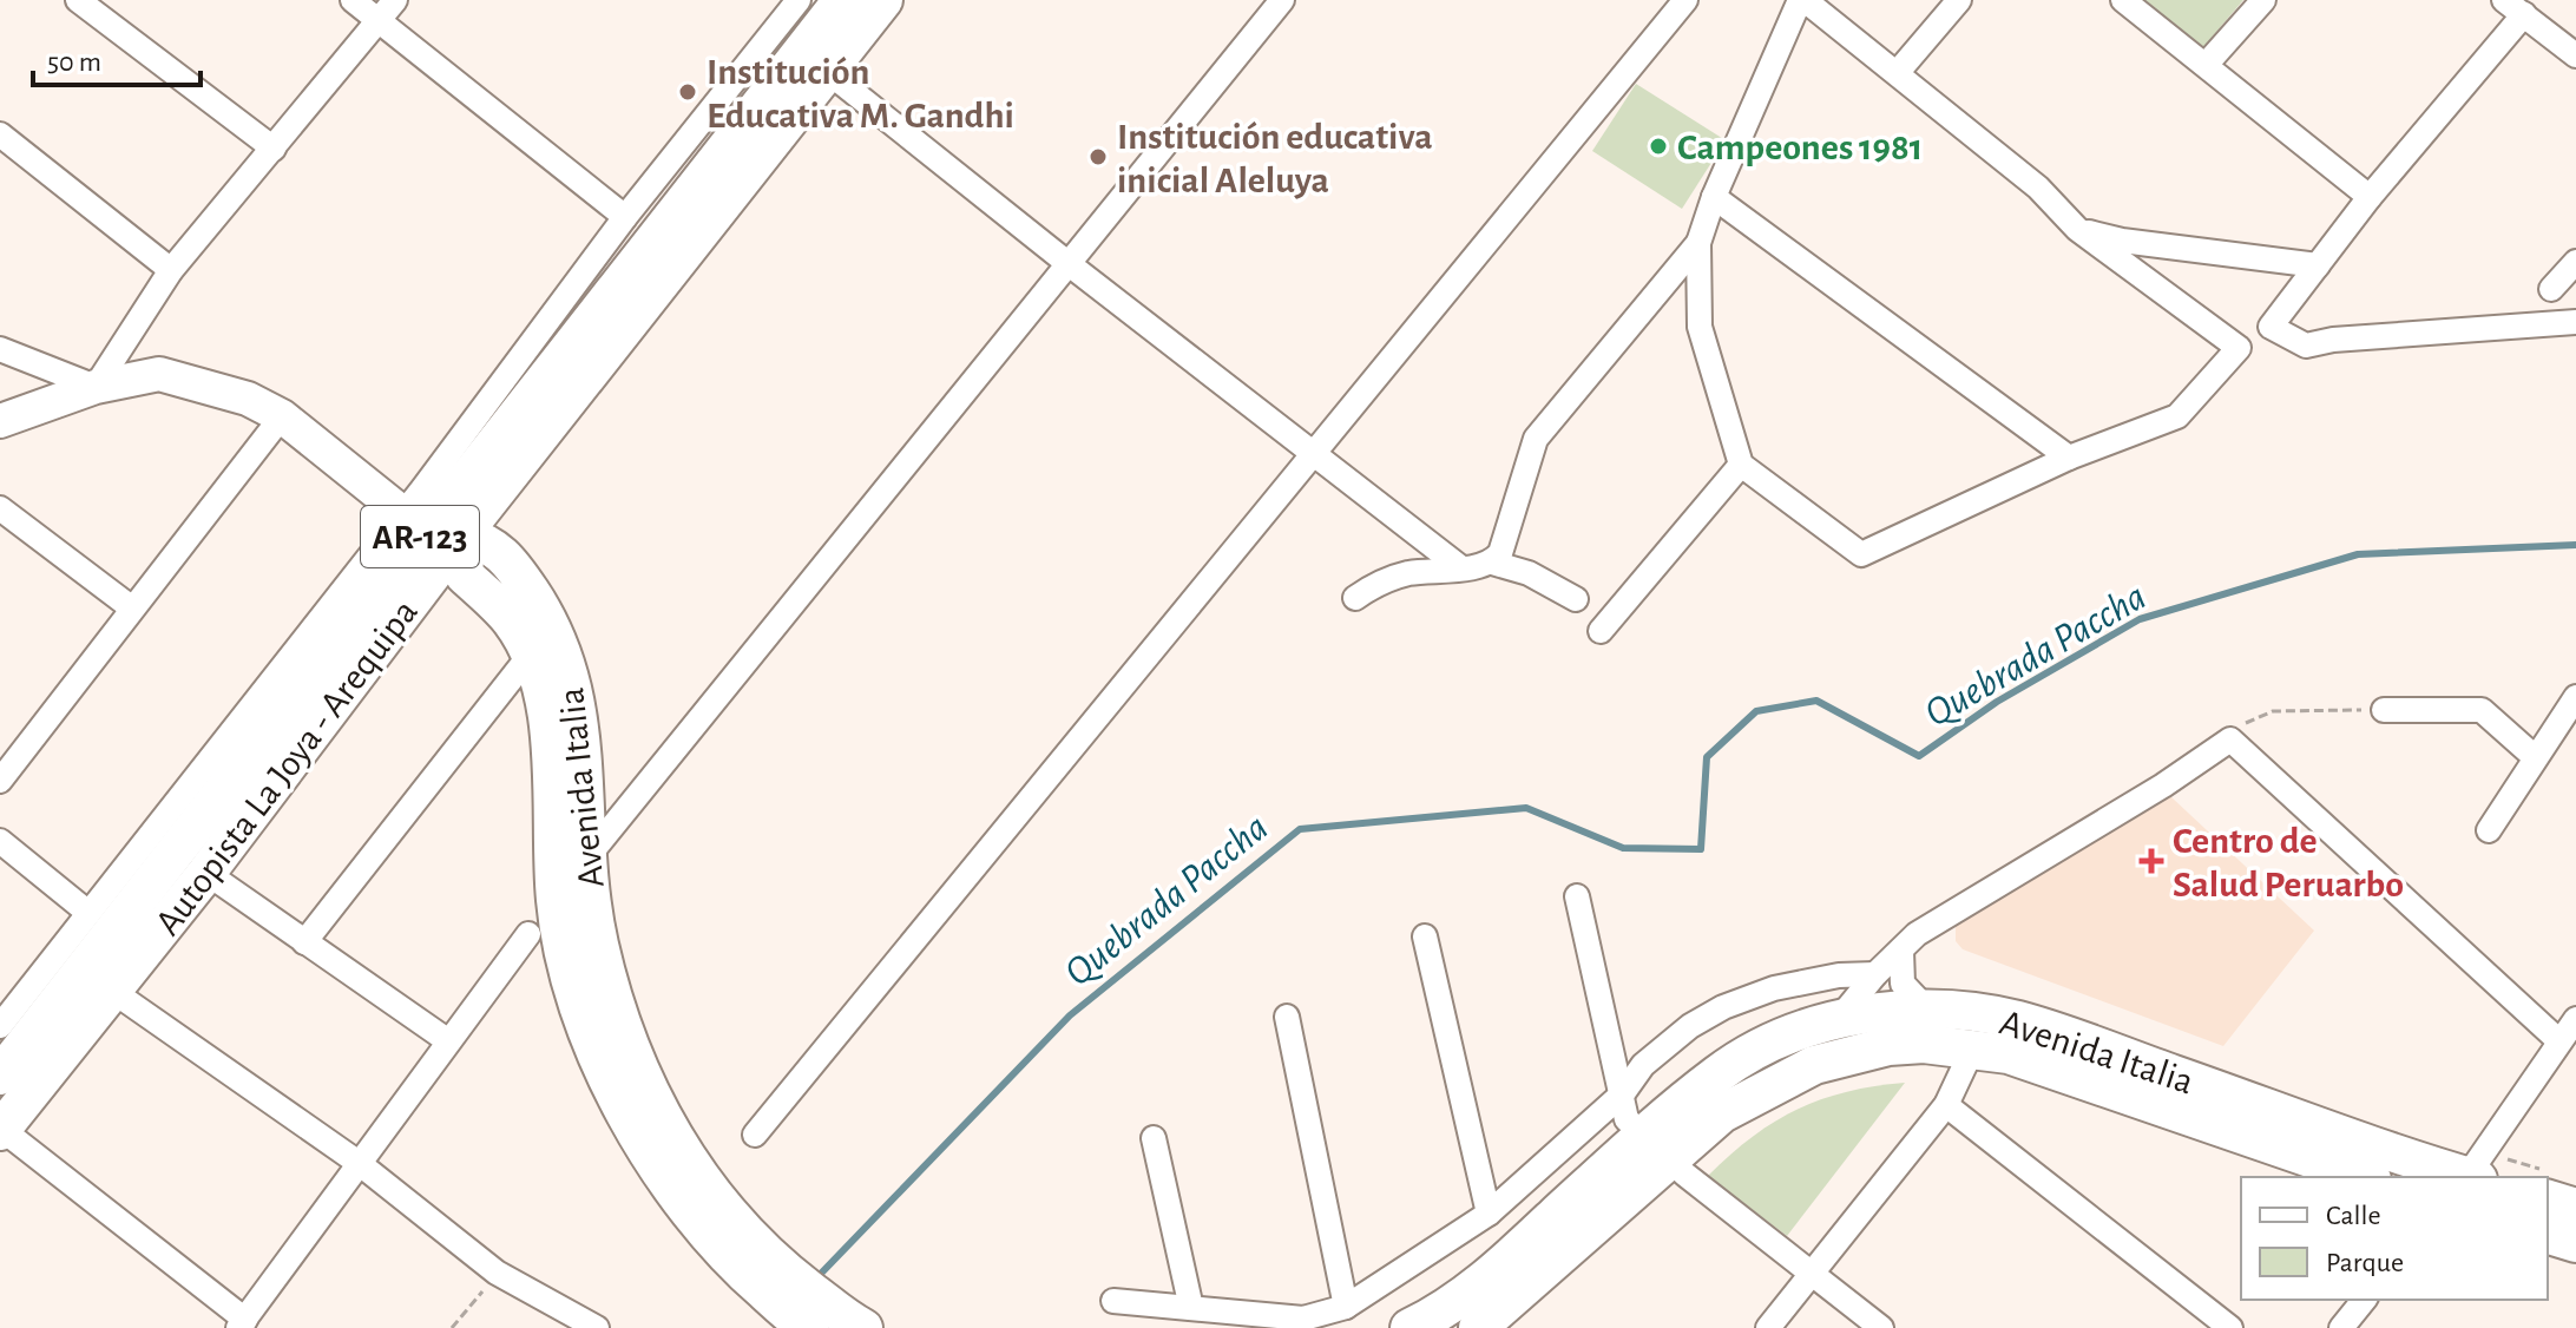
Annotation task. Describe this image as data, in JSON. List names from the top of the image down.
{
  "streets": {
    "main road": ["AR-123", "Autopista La Joya - Arequipa", "Avenida Italia"]
  },
  "crossings": [
    ["Autopista La Joya - Arequipa", "Avenida Italia"]
  ],
  "water": ["Quebrada Paccha"],
  "places": {
    "other": ["Institución Educativa M. Gandhi", "Campeones 1981", "Institución educativa inicial Aleluya"],
    "health": ["Centro de Salud Peruarbo"]
  },
  "legend": ["Calle", "Parque"],
  "scale_bar": "50 m"
}
